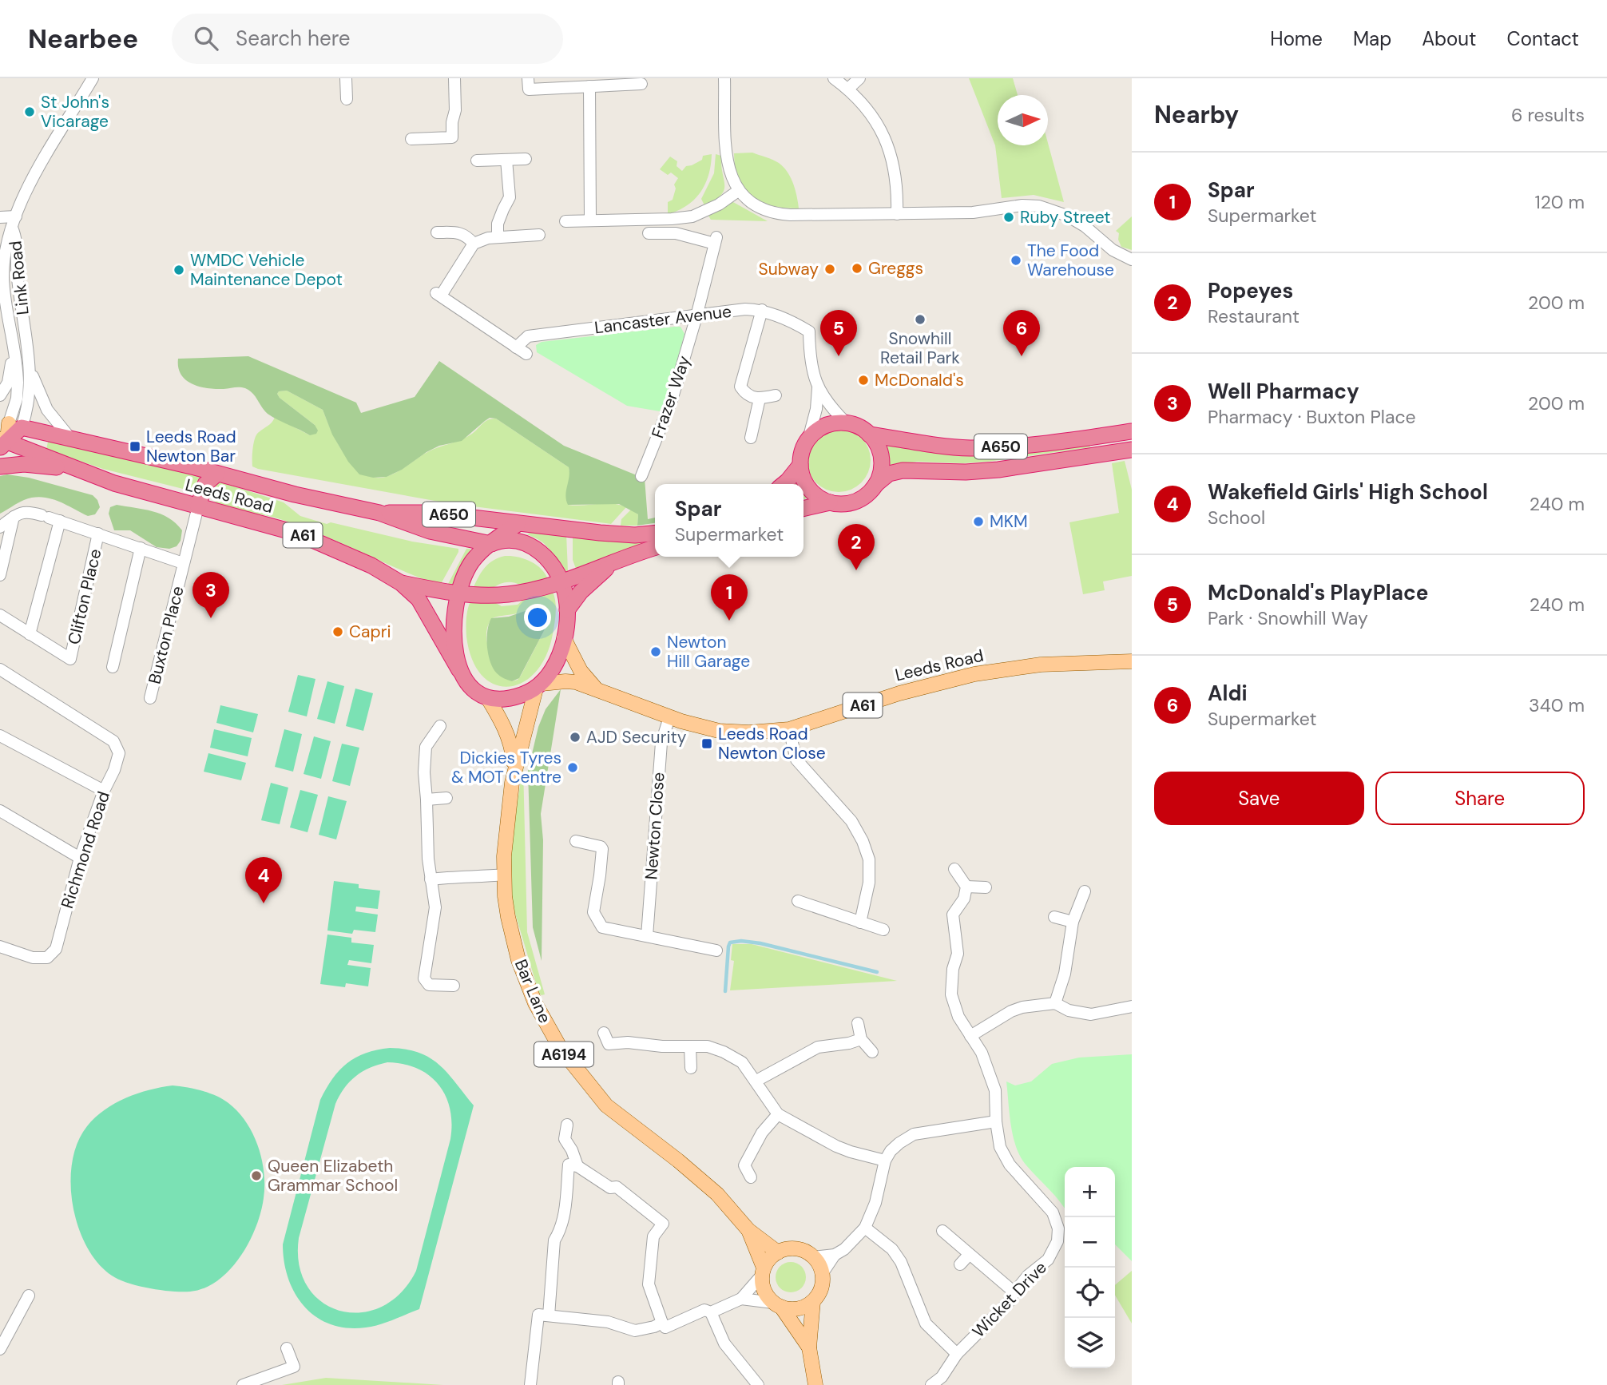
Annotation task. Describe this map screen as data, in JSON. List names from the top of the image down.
{
  "streets": {
    "highway": ["A650", "Leeds Road", "A61"],
    "main road": ["Bar Lane", "A6194"],
    "street": [
      "Link Road",
      "Lancaster Avenue",
      "Frazer Way",
      "Clifton Place",
      "Buxton Place",
      "Newton Close",
      "Richmond Road",
      "Wicket Drive"
    ]
  },
  "crossings": [
    ["Link Road", "Leeds Road"],
    ["Lancaster Avenue", "Frazer Way"],
    ["A650", "Leeds Road"],
    ["A650", "A61"],
    ["Leeds Road", "A61"],
    ["Leeds Road", "Buxton Place"],
    ["Leeds Road", "Newton Close"],
    ["Leeds Road", "Bar Lane"],
    ["A61", "Bar Lane"],
    ["Bar Lane", "A6194"]
  ],
  "places": {
    "other": [
      "St John's Vicarage",
      "Ruby Street",
      "The Food Warehouse",
      "Greggs",
      "Subway",
      "WMDC Vehicle Maintenance Depot",
      "Snowhill Retail Park",
      "McDonald's",
      "MKM",
      "Capri",
      "Newton Hill Garage",
      "AJD Security",
      "Dickies Tyres & MOT Centre",
      "Queen Elizabeth Grammar School"
    ],
    "transit": ["Leeds Road Newton Bar", "Leeds Road Newton Close"]
  },
  "north": "right",
  "page": {
    "header": "Nearbee",
    "search": "Search here",
    "nav": [
      "Home",
      "Map",
      "About",
      "Contact"
    ],
    "heading": ["Nearby", "6 results"],
    "list": [
      {
        "mark": "1",
        "name": "Spar",
        "note": "Supermarket",
        "value": "120 m"
      },
      {
        "mark": "2",
        "name": "Popeyes",
        "note": "Restaurant",
        "value": "200 m"
      },
      {
        "mark": "3",
        "name": "Well Pharmacy",
        "note": "Pharmacy · Buxton Place",
        "value": "200 m"
      },
      {
        "mark": "4",
        "name": "Wakefield Girls' High School",
        "note": "School",
        "value": "240 m"
      },
      {
        "mark": "5",
        "name": "McDonald's PlayPlace",
        "note": "Park · Snowhill Way",
        "value": "240 m"
      },
      {
        "mark": "6",
        "name": "Aldi",
        "note": "Supermarket",
        "value": "340 m"
      }
    ],
    "pins": [
      "5",
      "6",
      "2",
      "3",
      "1",
      "4"
    ],
    "popup": ["Spar", "Supermarket"],
    "buttons": ["Save", "Share"],
    "map_buttons": ["+", "−"]
  }
}
